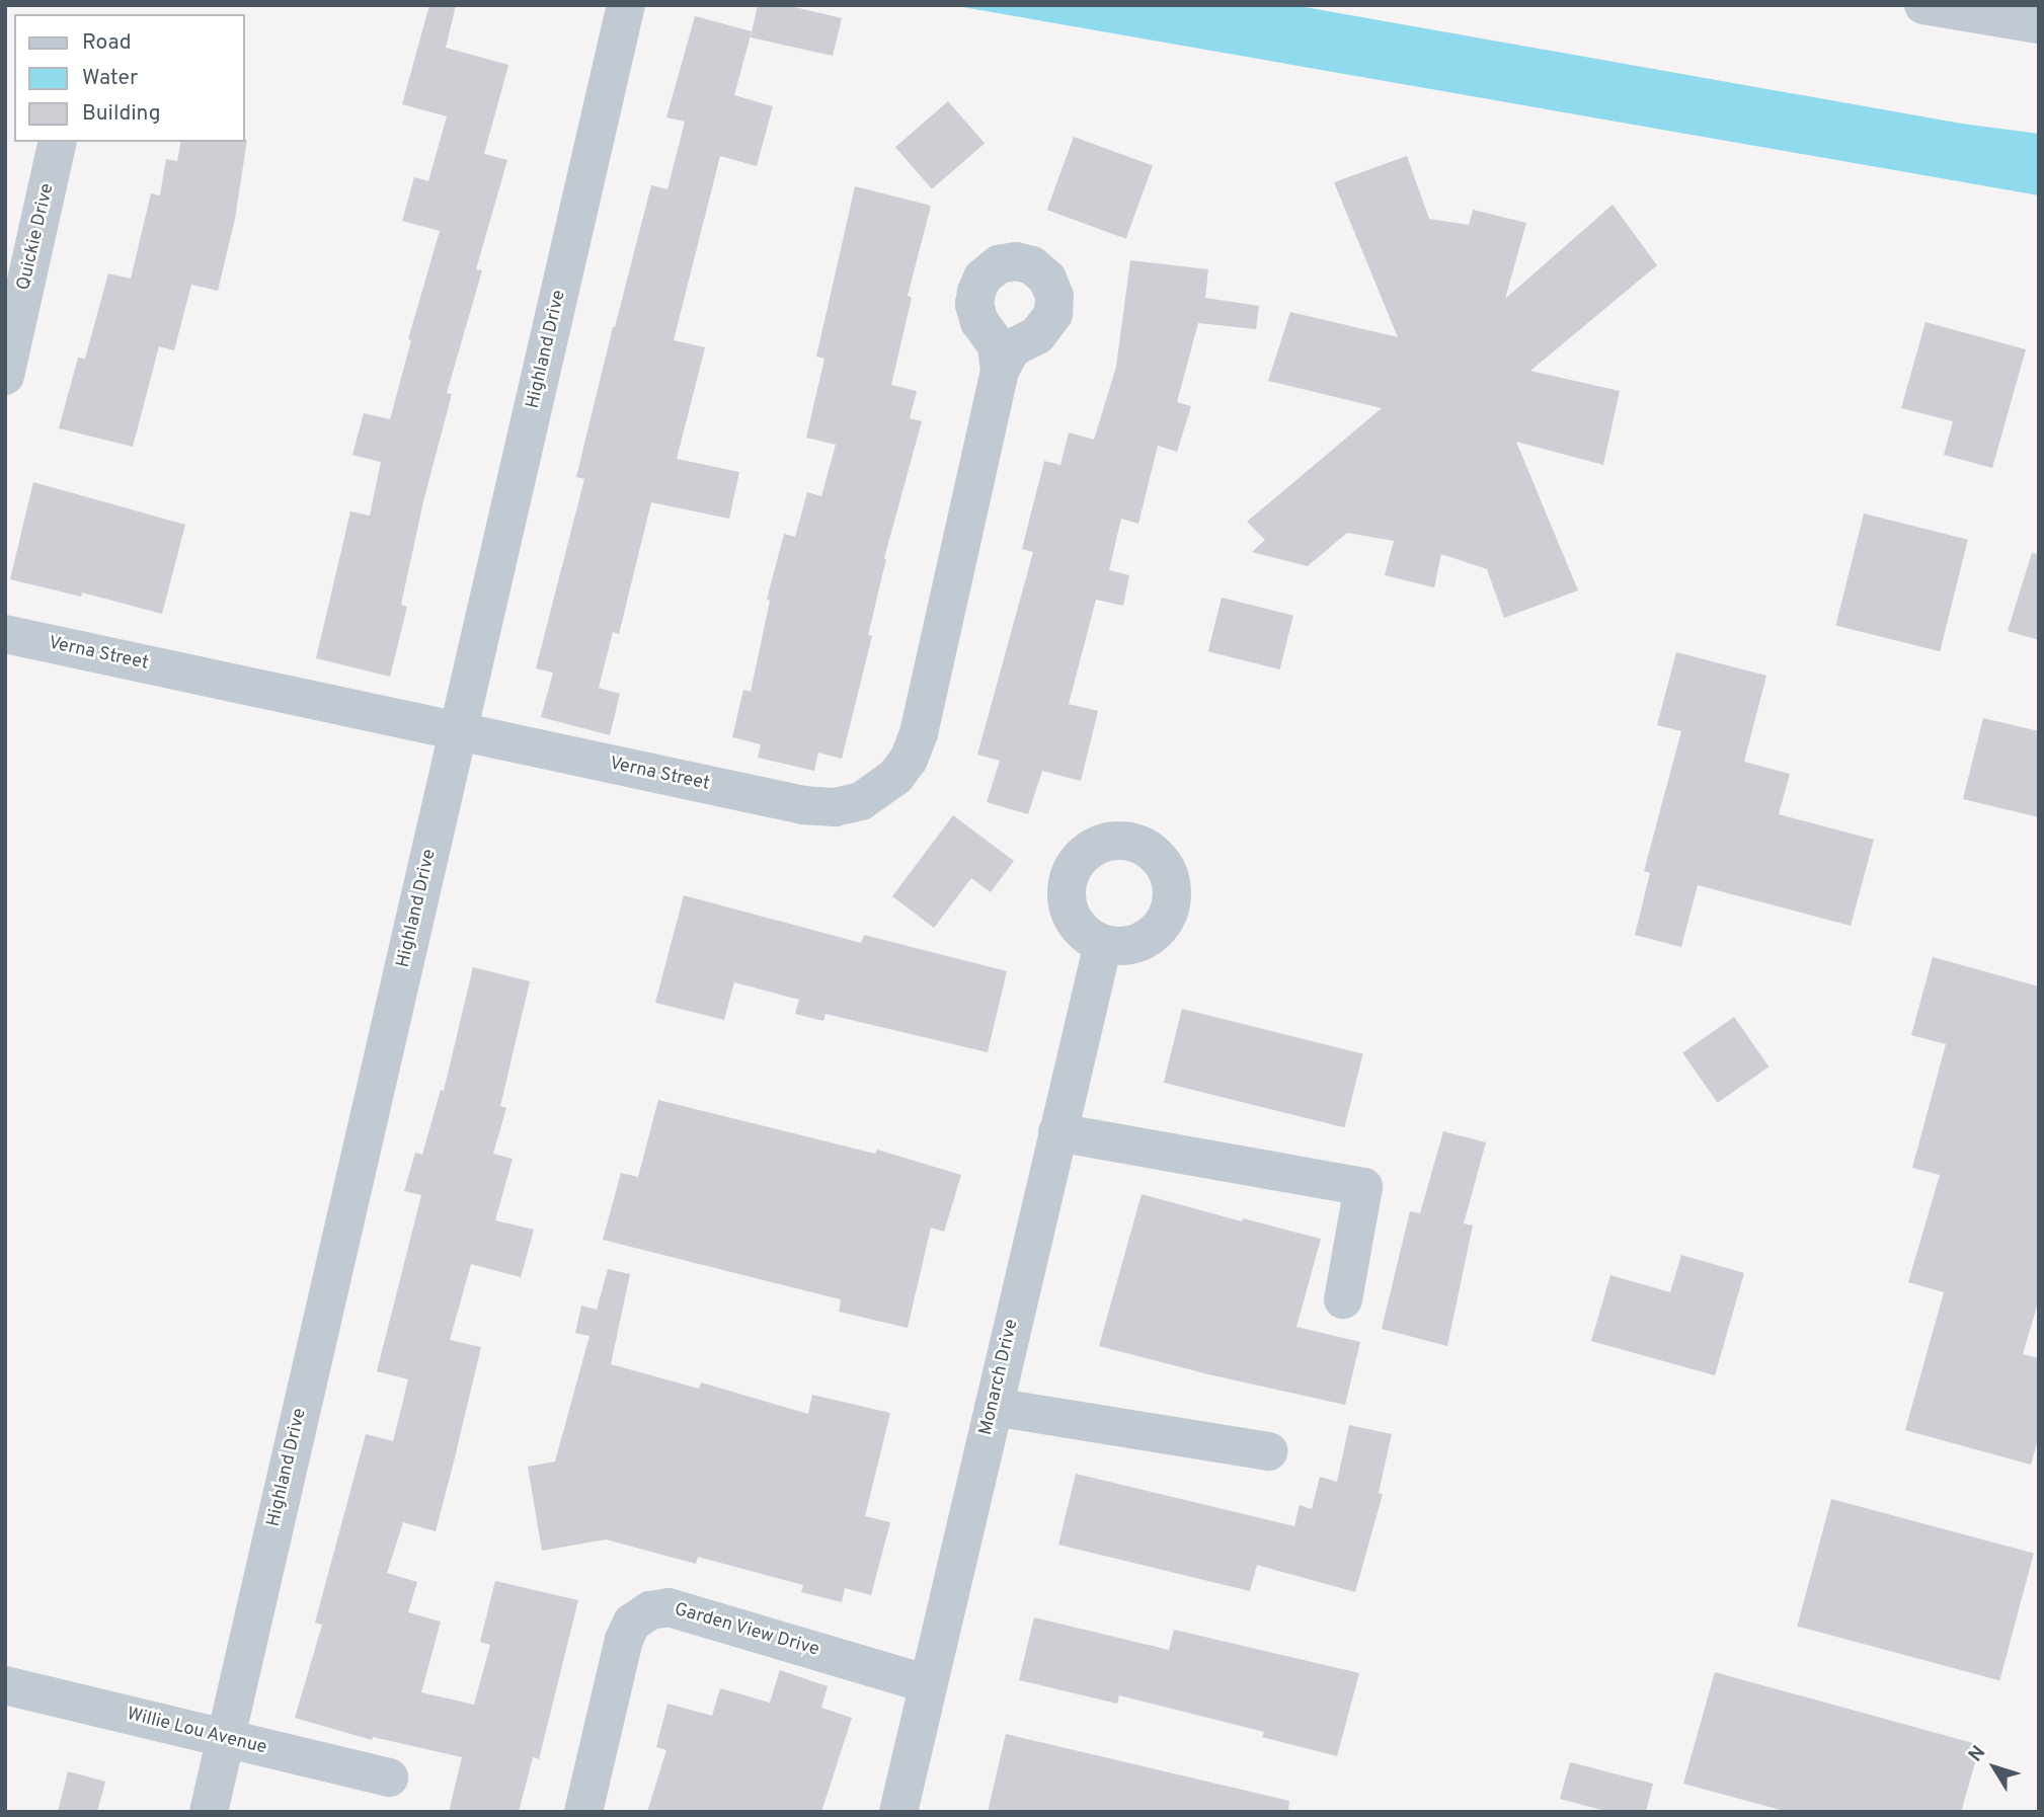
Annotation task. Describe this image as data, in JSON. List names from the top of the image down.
{
  "streets": {
    "street": [
      "Quickie Drive",
      "Highland Drive",
      "Verna Street",
      "Monarch Drive",
      "Garden View Drive",
      "Willie Lou Avenue"
    ]
  },
  "crossings": [
    ["Highland Drive", "Verna Street"],
    ["Highland Drive", "Willie Lou Avenue"],
    ["Monarch Drive", "Garden View Drive"]
  ],
  "legend": ["Road", "Water", "Building"],
  "north": "top left"
}
